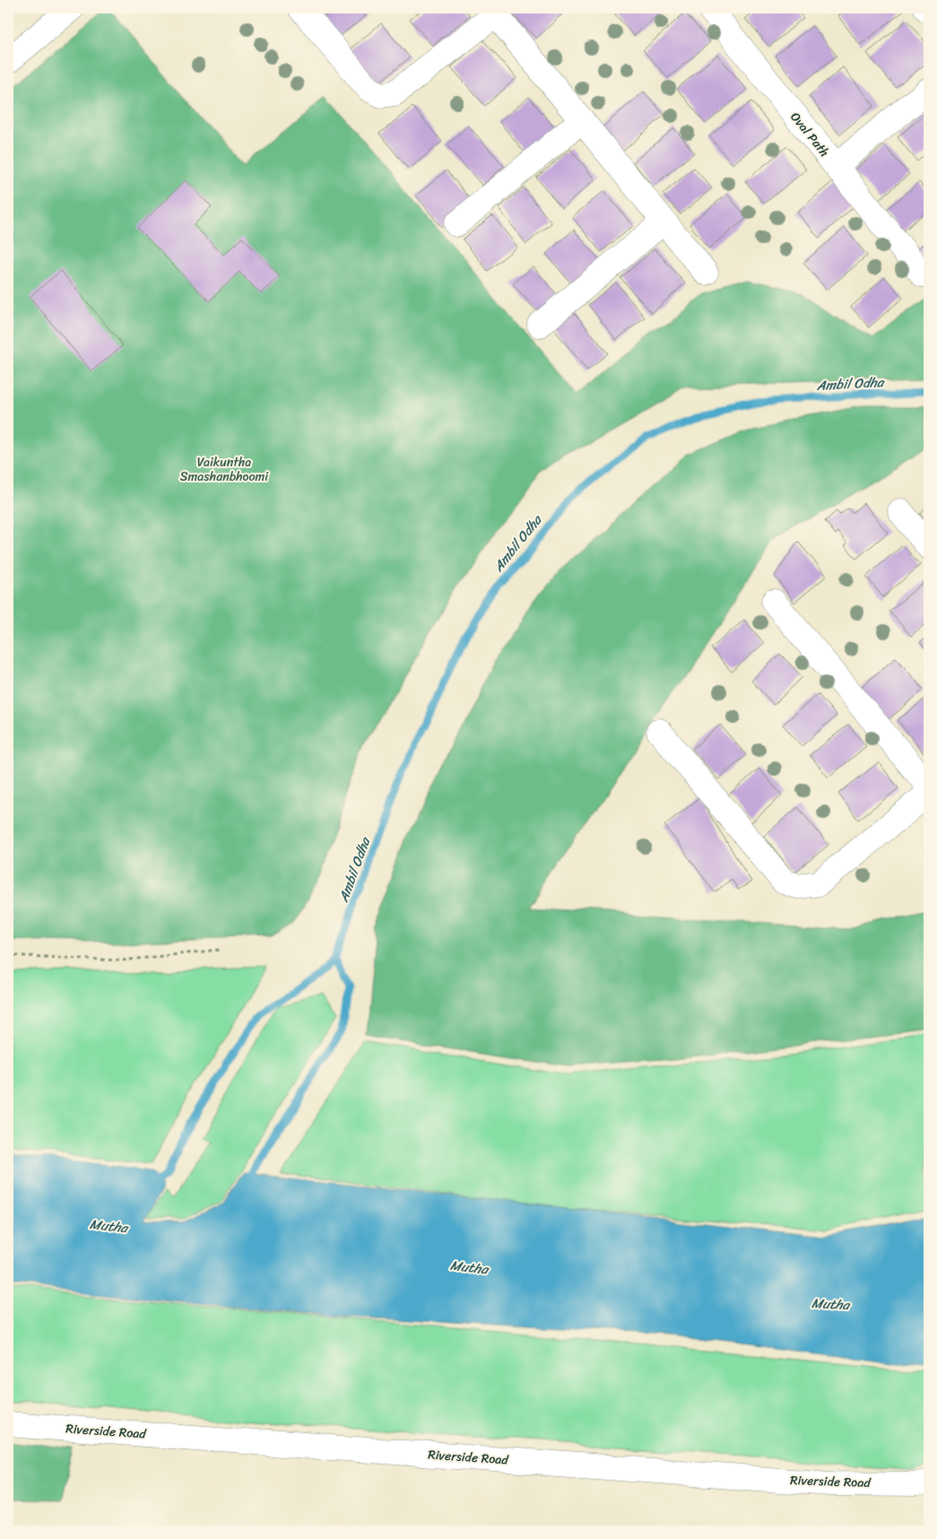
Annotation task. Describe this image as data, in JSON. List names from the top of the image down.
{
  "streets": {
    "street": ["Oval Path", "Riverside Road"]
  },
  "water": ["Ambil Odha", "Mutha"],
  "parks": ["Vaikuntha Smashanbhoomi"]
}
